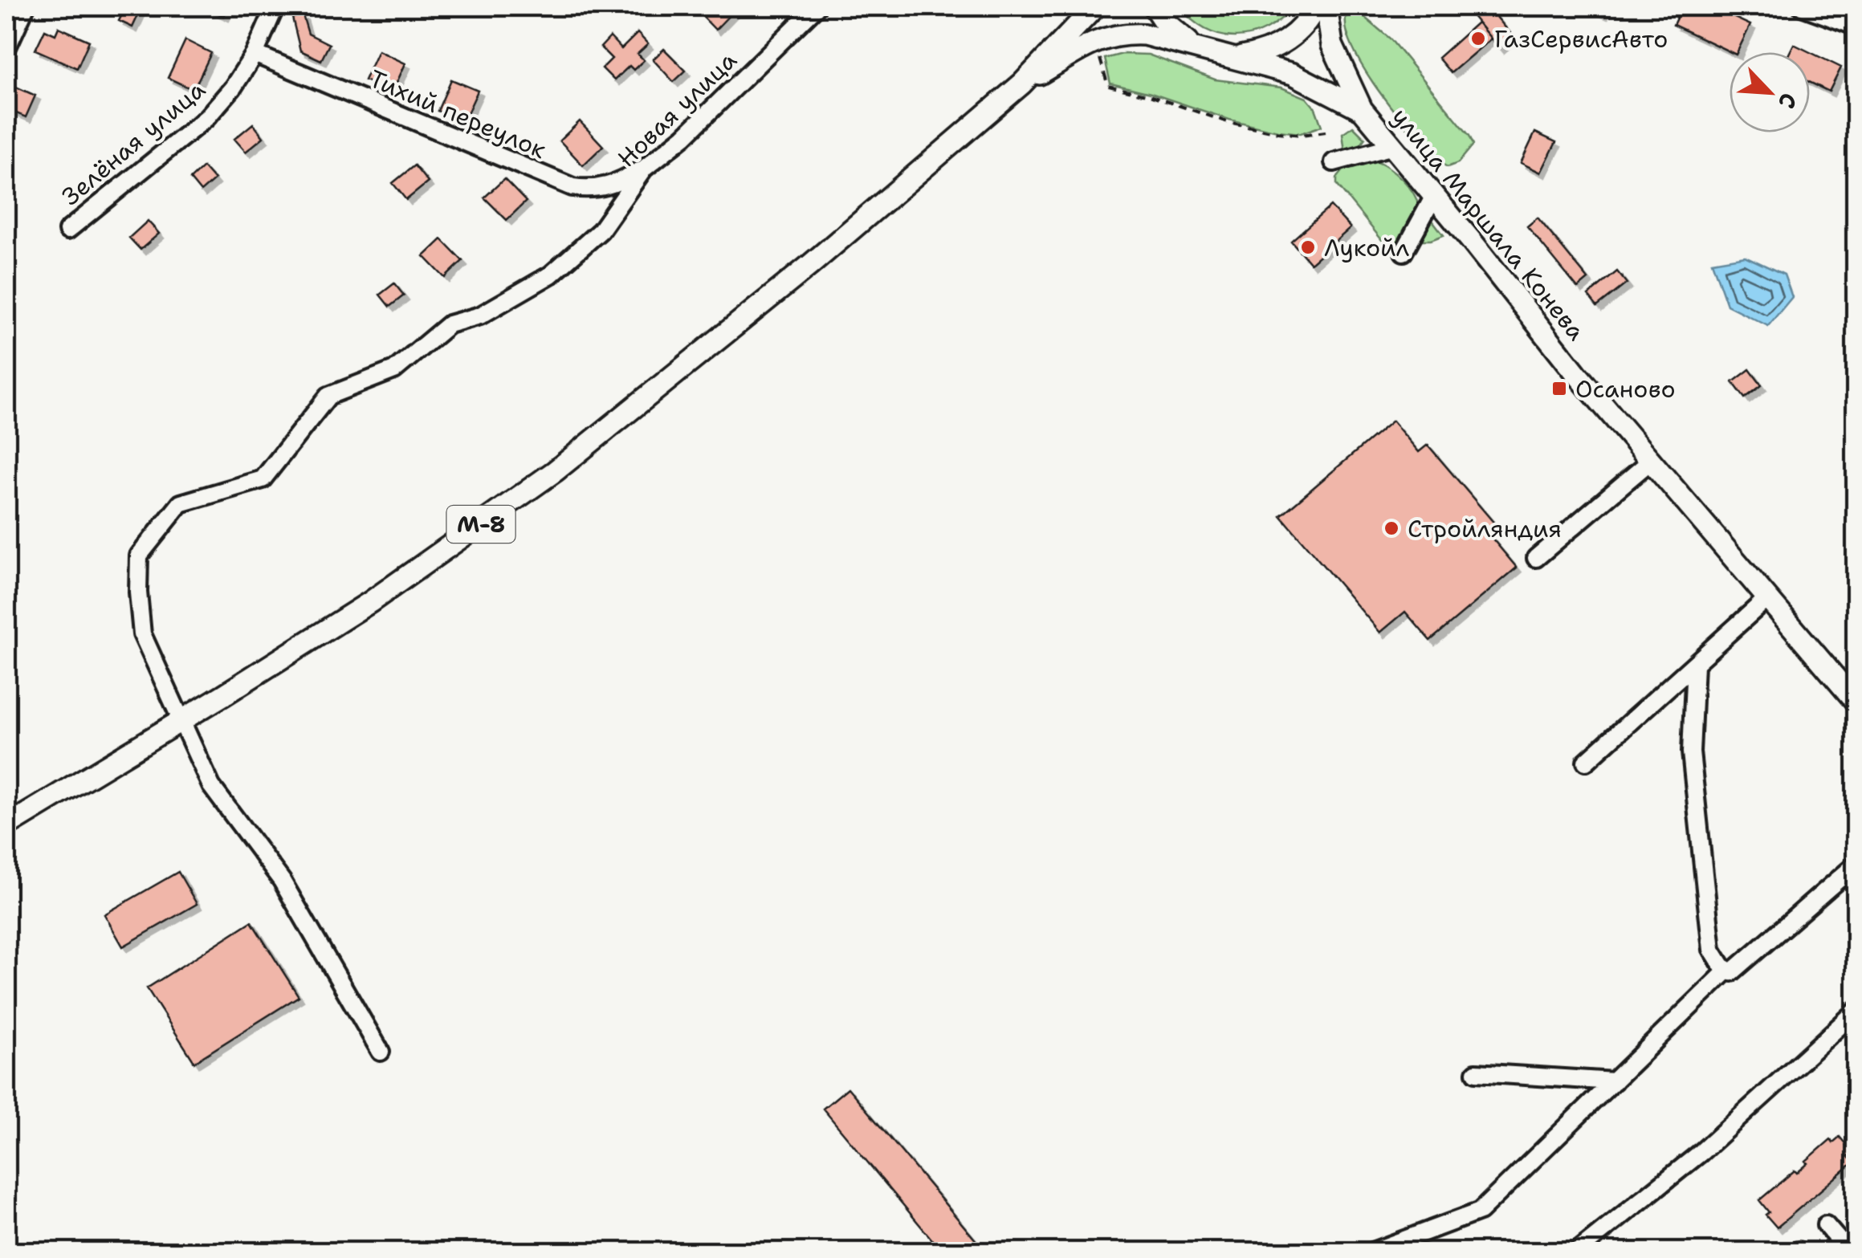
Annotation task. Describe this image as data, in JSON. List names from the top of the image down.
{
  "streets": {
    "main road": ["улица Маршала Конева", "М-8"],
    "street": ["Новая улица", "Тихий переулок", "Зелёная улица"]
  },
  "crossings": [
    ["Новая улица", "Тихий переулок"],
    ["Новая улица", "М-8"],
    ["Тихий переулок", "Зелёная улица"]
  ],
  "places": {
    "other": ["ГазСервисАвто", "Лукойл", "Стройляндия"],
    "transit": ["Осаново"]
  },
  "north": "bottom right"
}
